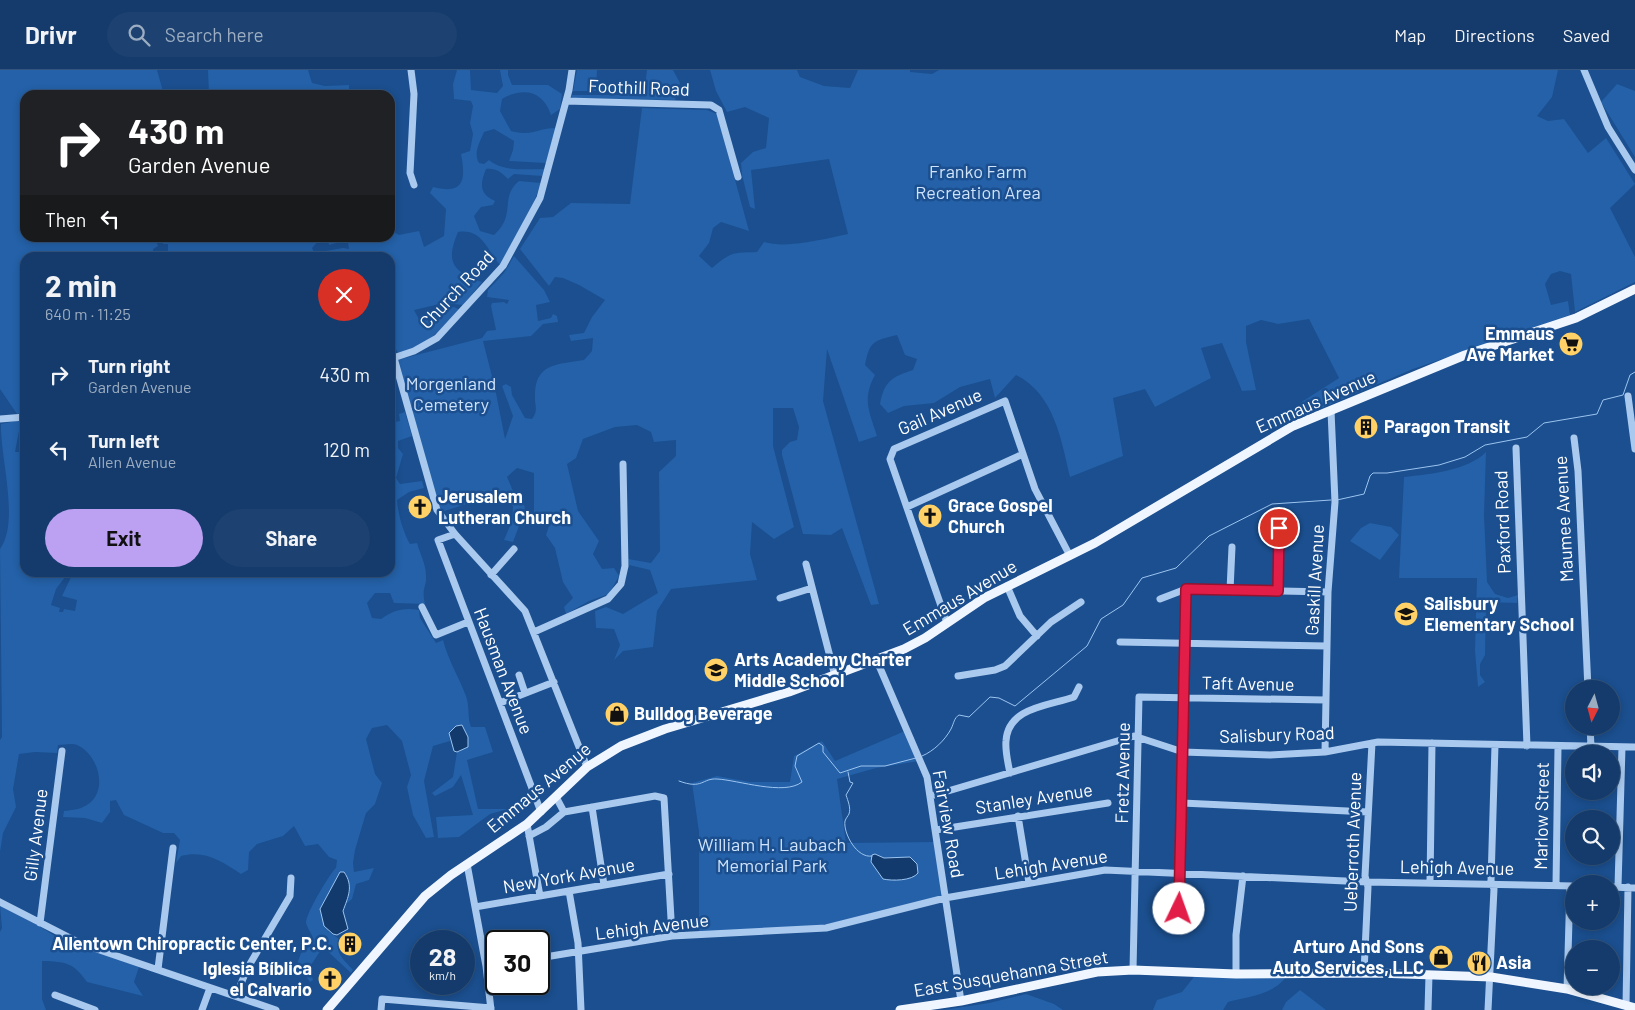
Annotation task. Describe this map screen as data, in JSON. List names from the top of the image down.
{
  "streets": {
    "main road": ["Emmaus Avenue", "East Susquehanna Street"],
    "street": [
      "Foothill Road",
      "Church Road",
      "Gail Avenue",
      "Maumee Avenue",
      "Paxford Road",
      "Gaskill Avenue",
      "Hausman Avenue",
      "Taft Avenue",
      "Salisbury Road",
      "Fretz Avenue",
      "Stanley Avenue",
      "Marlow Street",
      "Fairview Road",
      "Gilly Avenue",
      "Ueberroth Avenue",
      "Lehigh Avenue",
      "New York Avenue"
    ]
  },
  "crossings": [
    ["Foothill Road", "Church Road"],
    ["Church Road", "Emmaus Avenue"],
    ["Church Road", "Hausman Avenue"],
    ["Emmaus Avenue", "Gaskill Avenue"],
    ["Emmaus Avenue", "Hausman Avenue"],
    ["Emmaus Avenue", "Fairview Road"],
    ["Paxford Road", "Salisbury Road"],
    ["Gaskill Avenue", "Taft Avenue"],
    ["Gaskill Avenue", "Salisbury Road"],
    ["Taft Avenue", "Fretz Avenue"],
    ["Salisbury Road", "Fretz Avenue"],
    ["Salisbury Road", "Marlow Street"],
    ["Salisbury Road", "Ueberroth Avenue"],
    ["Fretz Avenue", "Lehigh Avenue"],
    ["Fretz Avenue", "East Susquehanna Street"],
    ["Stanley Avenue", "Fairview Road"],
    ["Marlow Street", "Lehigh Avenue"],
    ["Fairview Road", "Lehigh Avenue"],
    ["Fairview Road", "East Susquehanna Street"],
    ["Ueberroth Avenue", "Lehigh Avenue"],
    ["Ueberroth Avenue", "East Susquehanna Street"]
  ],
  "parks": ["Franko Farm Recreation Area", "Morgenland Cemetery", "William H. Laubach Memorial Park"],
  "places": {
    "supermarket": ["Emmaus Ave Market"],
    "building": ["Paragon Transit", "Allentown Chiropractic Center, P.C."],
    "church": ["Jerusalem Lutheran Church", "Grace Gospel Church", "Iglesia Bíblica el Calvario"],
    "school or university": ["Salisbury Elementary School", "Arts Academy Charter Middle School"],
    "shop": ["Bulldog Beverage", "Arturo And Sons Auto Services, LLC"],
    "restaurant": ["Asia"]
  },
  "north": "bottom",
  "page": {
    "header": "Drivr",
    "search": "Search here",
    "nav": ["Map", "Directions", "Saved"],
    "turn": ["430 m", "Garden Avenue"],
    "then": "Then",
    "heading": ["2 min", "640 m · 11:25"],
    "list": [
      {
        "name": "Turn right",
        "note": "Garden Avenue",
        "value": "430 m"
      },
      {
        "name": "Turn left",
        "note": "Allen Avenue",
        "value": "120 m"
      }
    ],
    "buttons": ["Exit", "Share"],
    "map_buttons": ["+", "−"],
    "speed": "28 km/h",
    "limit": "30"
  }
}
